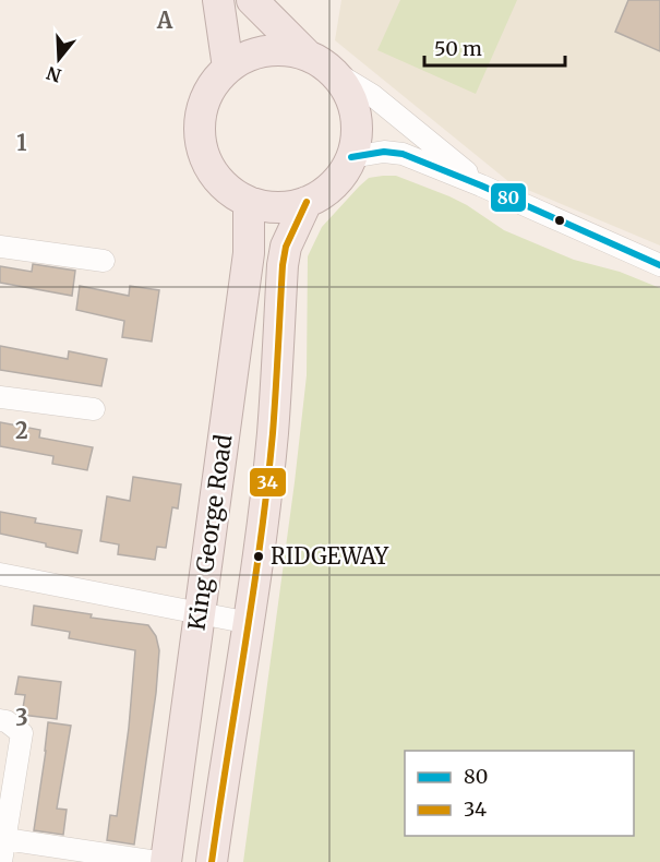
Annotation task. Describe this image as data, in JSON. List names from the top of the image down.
{
  "streets": {
    "highway": ["King George Road"]
  },
  "places": ["RIDGEWAY"],
  "lines": ["transit line 80", "transit line 34"],
  "legend": ["80", "34"],
  "scale_bar": "50 m",
  "north": "bottom",
  "grid": {
    "columns": ["A"],
    "rows": ["1", "2", "3"]
  }
}
